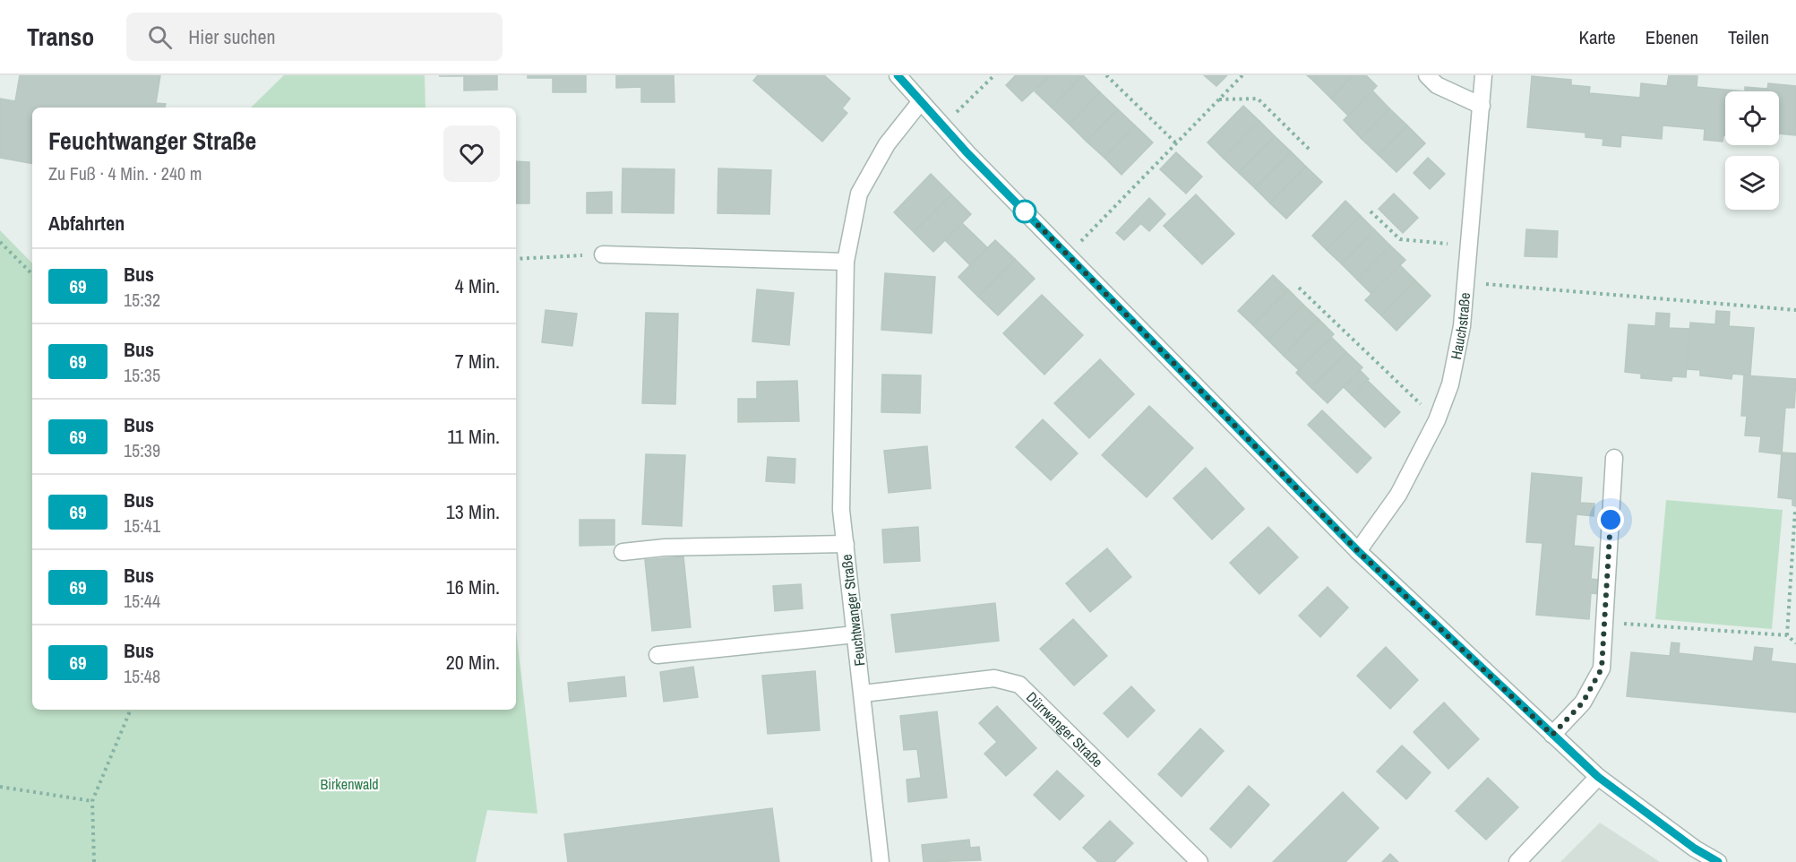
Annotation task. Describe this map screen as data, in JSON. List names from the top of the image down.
{
  "streets": {
    "street": ["Hauchstraße", "Feuchtwanger Straße", "Dürrwanger Straße"]
  },
  "crossings": [
    ["Feuchtwanger Straße", "Dürrwanger Straße"]
  ],
  "parks": ["Birkenwald"],
  "lines": ["bus line 69"],
  "page": {
    "header": "Transo",
    "search": "Hier suchen",
    "nav": ["Karte", "Ebenen", "Teilen"],
    "heading": [
      ["Feuchtwanger Straße", "Zu Fuß · 4 Min. · 240 m"],
      "Abfahrten"
    ],
    "list": [
      {
        "mark": "69",
        "name": "Bus",
        "note": "15:32",
        "value": "4 Min."
      },
      {
        "mark": "69",
        "name": "Bus",
        "note": "15:35",
        "value": "7 Min."
      },
      {
        "mark": "69",
        "name": "Bus",
        "note": "15:39",
        "value": "11 Min."
      },
      {
        "mark": "69",
        "name": "Bus",
        "note": "15:41",
        "value": "13 Min."
      },
      {
        "mark": "69",
        "name": "Bus",
        "note": "15:44",
        "value": "16 Min."
      },
      {
        "mark": "69",
        "name": "Bus",
        "note": "15:48",
        "value": "20 Min."
      }
    ]
  }
}
